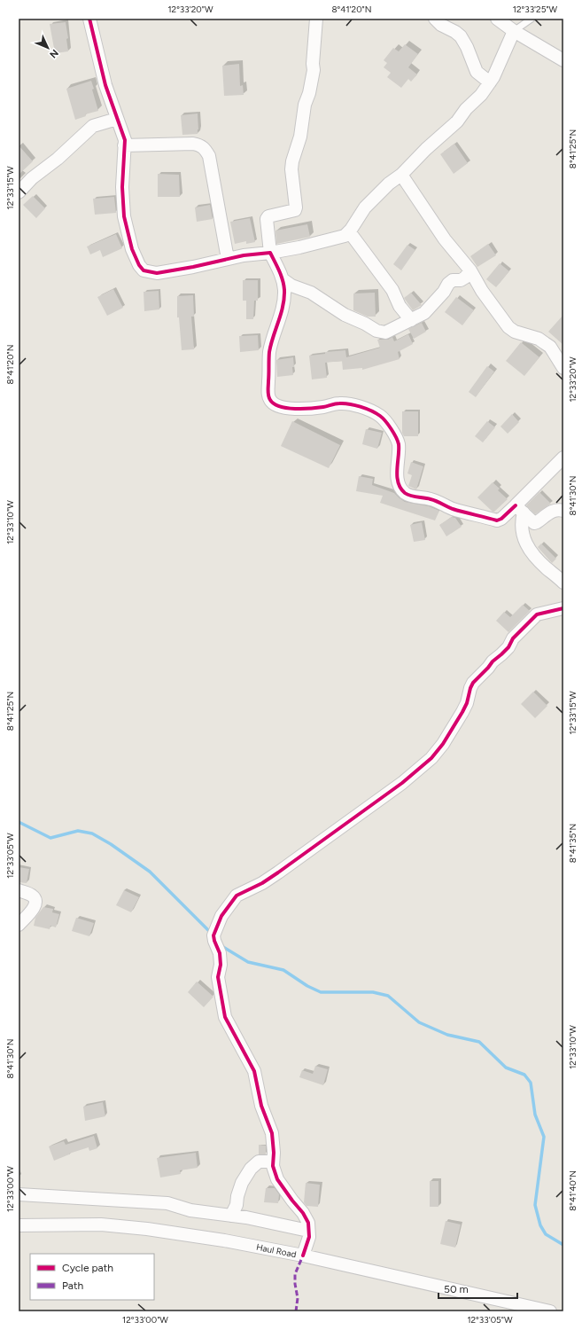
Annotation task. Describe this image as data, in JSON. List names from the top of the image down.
{
  "streets": {
    "street": ["Haul Road"]
  },
  "legend": ["Cycle path", "Path"],
  "scale_bar": "50 m",
  "north": "bottom right",
  "coordinates": [
    "12°33'20\"W",
    "8°41'20\"N",
    "12°33'25\"W",
    "8°41'25\"N",
    "12°33'15\"W",
    "8°41'30\"N",
    "12°33'10\"W",
    "8°41'35\"N",
    "12°33'05\"W",
    "12°33'00\"W",
    "8°41'40\"N"
  ]
}
